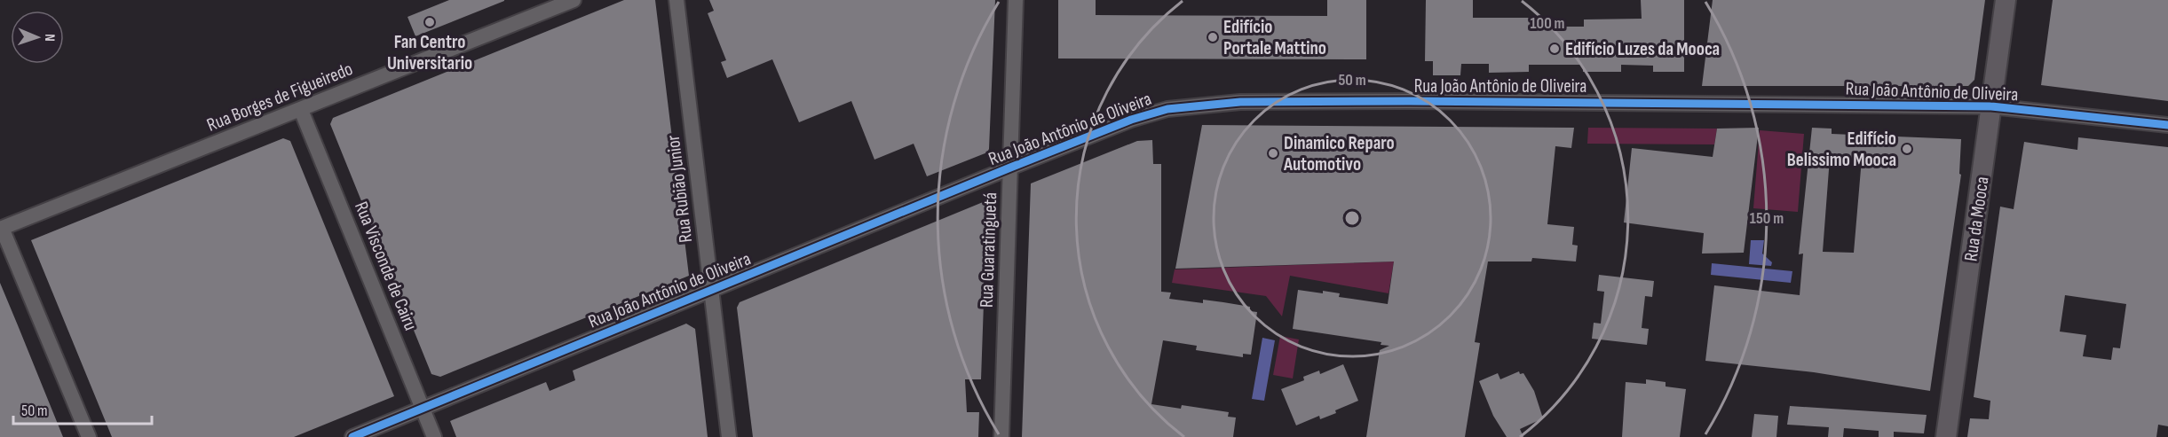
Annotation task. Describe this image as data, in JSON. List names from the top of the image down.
{
  "streets": {
    "main road": ["Rua da Mooca"],
    "street": [
      "Rua João Antônio de Oliveira",
      "Rua Borges de Figueiredo",
      "Rua Rubião Junior",
      "Rua Guaratinguetá",
      "Rua Visconde de Cairu"
    ]
  },
  "crossings": [
    ["Rua João Antônio de Oliveira", "Rua Rubião Junior"],
    ["Rua João Antônio de Oliveira", "Rua da Mooca"],
    ["Rua João Antônio de Oliveira", "Rua Guaratinguetá"],
    ["Rua João Antônio de Oliveira", "Rua Visconde de Cairu"],
    ["Rua Borges de Figueiredo", "Rua Visconde de Cairu"]
  ],
  "places": [
    "Fan Centro Universitario",
    "Edifício Portale Mattino",
    "Edifício Luzes da Mooca",
    "Edifício Belissimo Mooca",
    "Dinamico Reparo Automotivo"
  ],
  "scale_bar": "50 m",
  "north": "right",
  "rings": ["100 m", "50 m", "150 m"]
}
